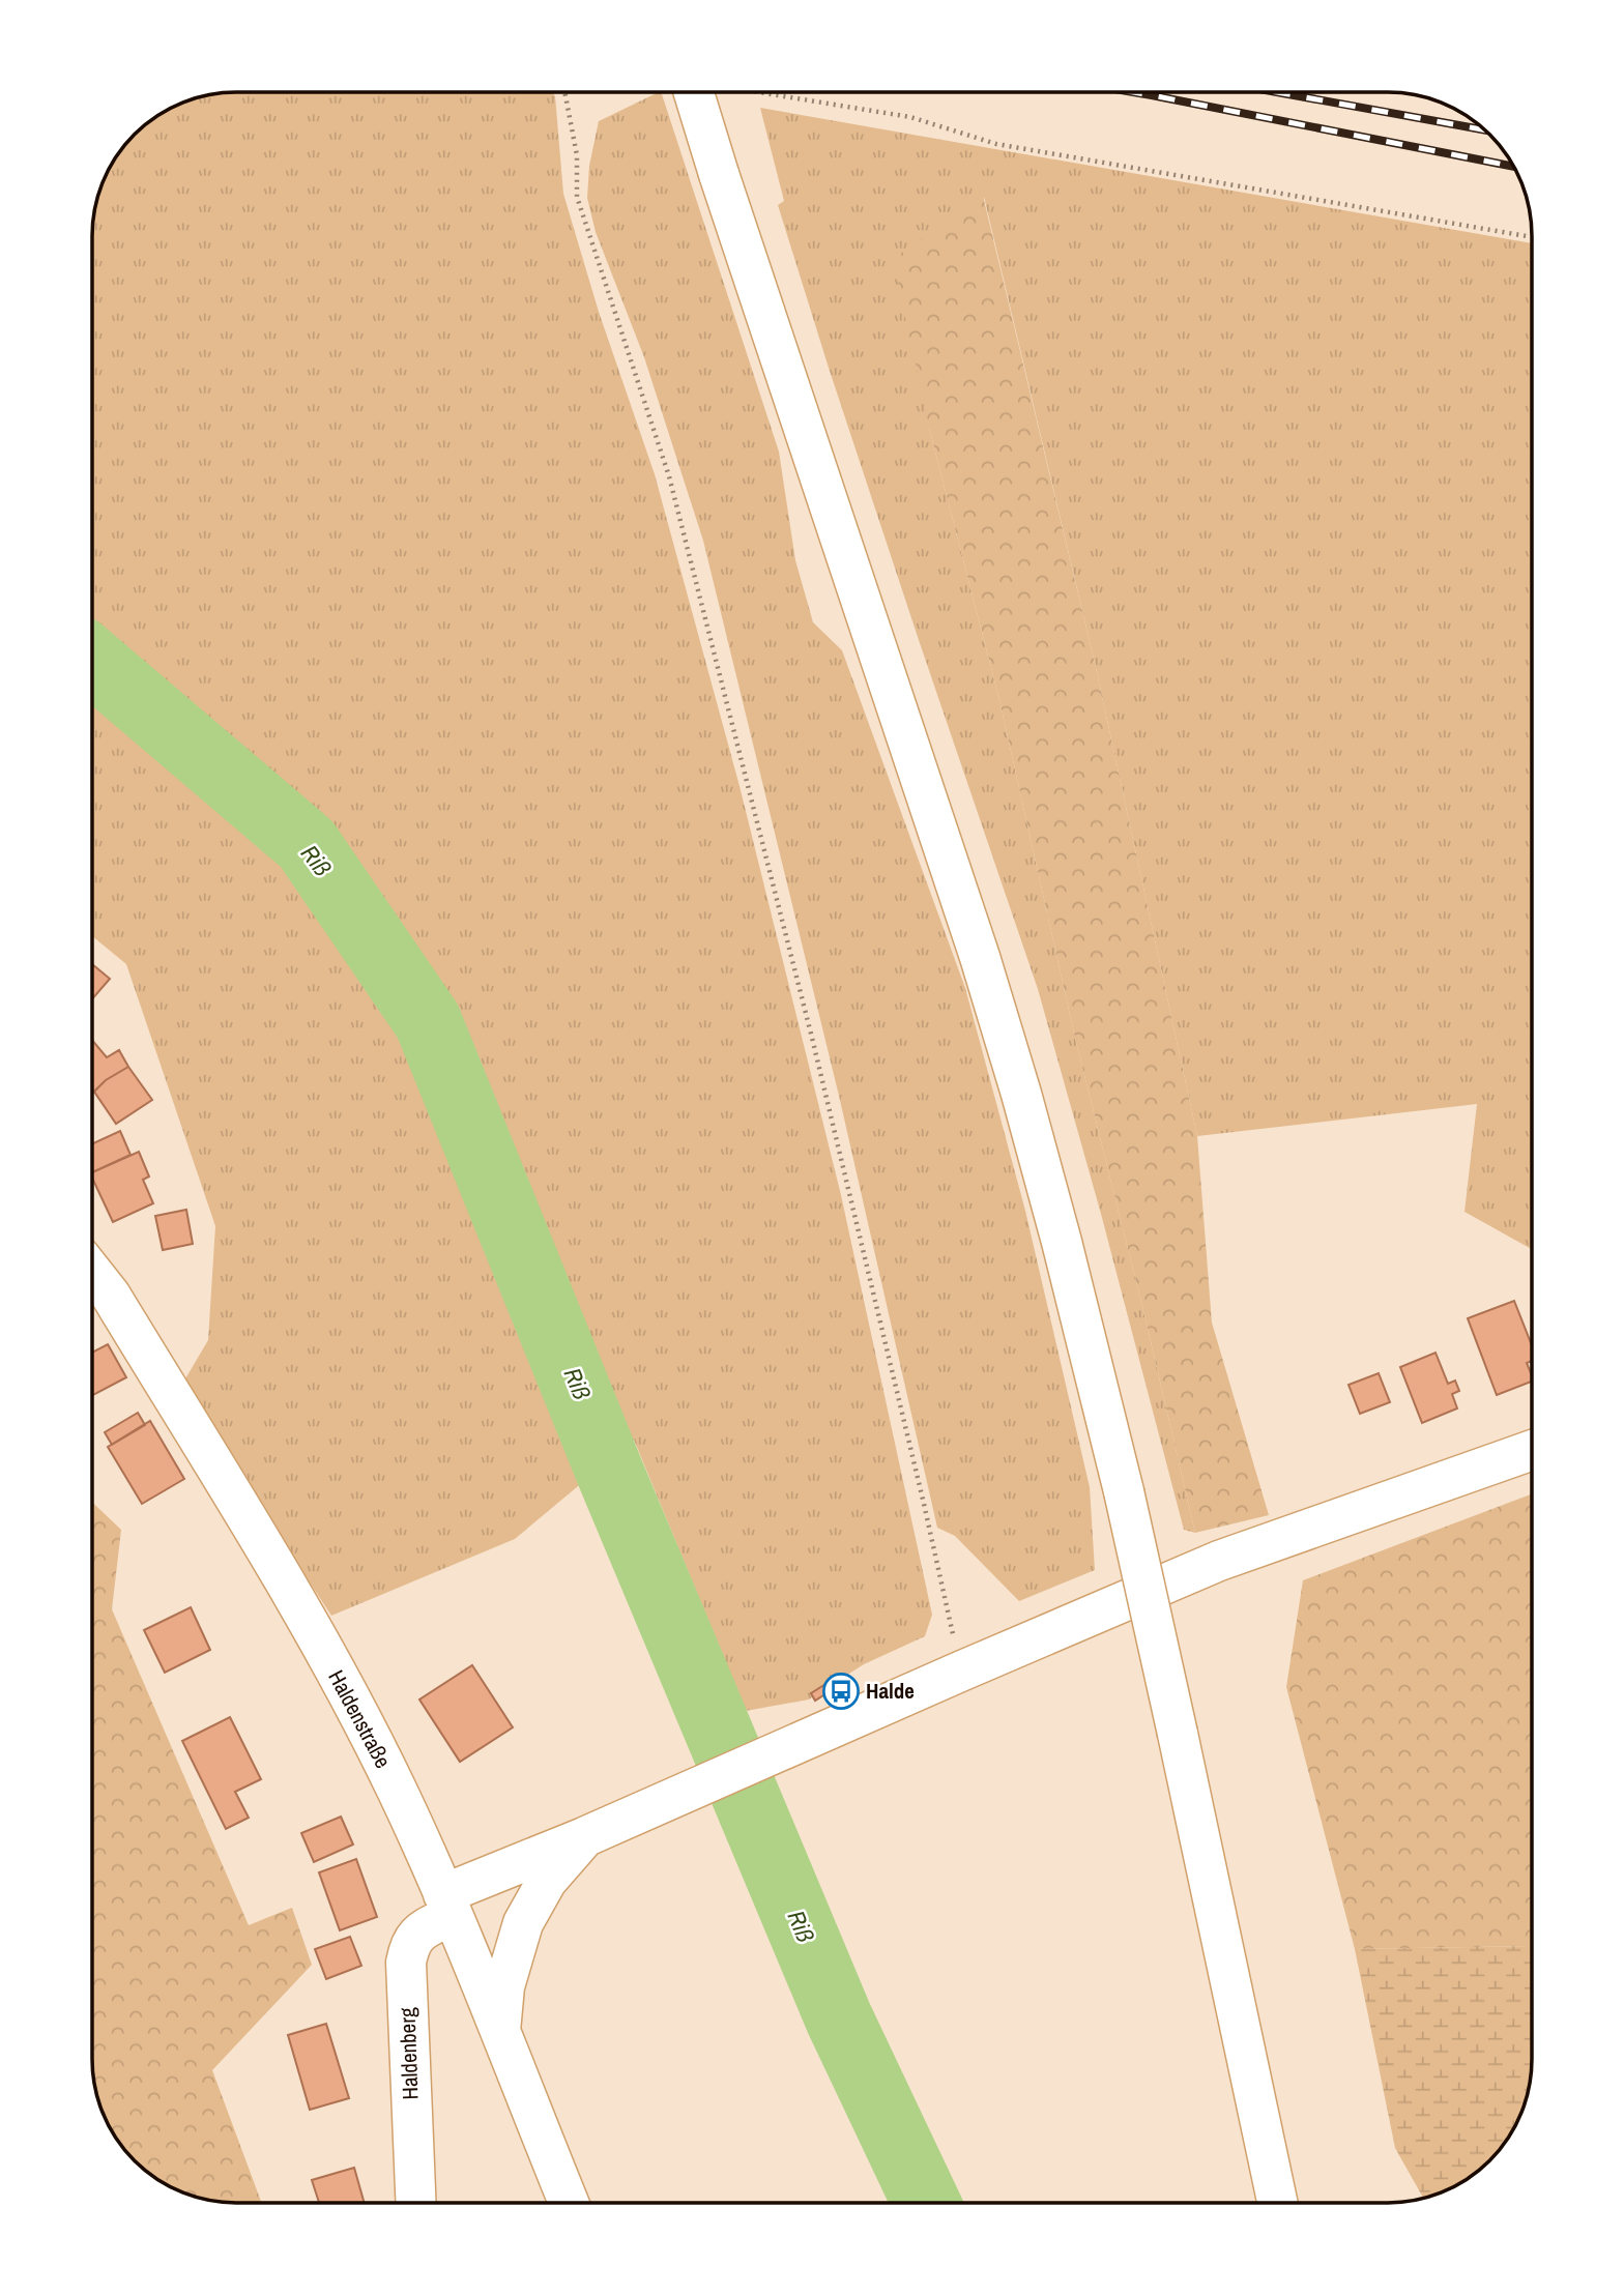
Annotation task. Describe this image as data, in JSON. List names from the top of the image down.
{
  "streets": {
    "main road": ["Haldenstraße", "Haldenberg"]
  },
  "crossings": [
    ["Haldenstraße", "Haldenberg"]
  ],
  "water": ["Riß"],
  "places": {
    "bus stop": ["Halde"]
  }
}
